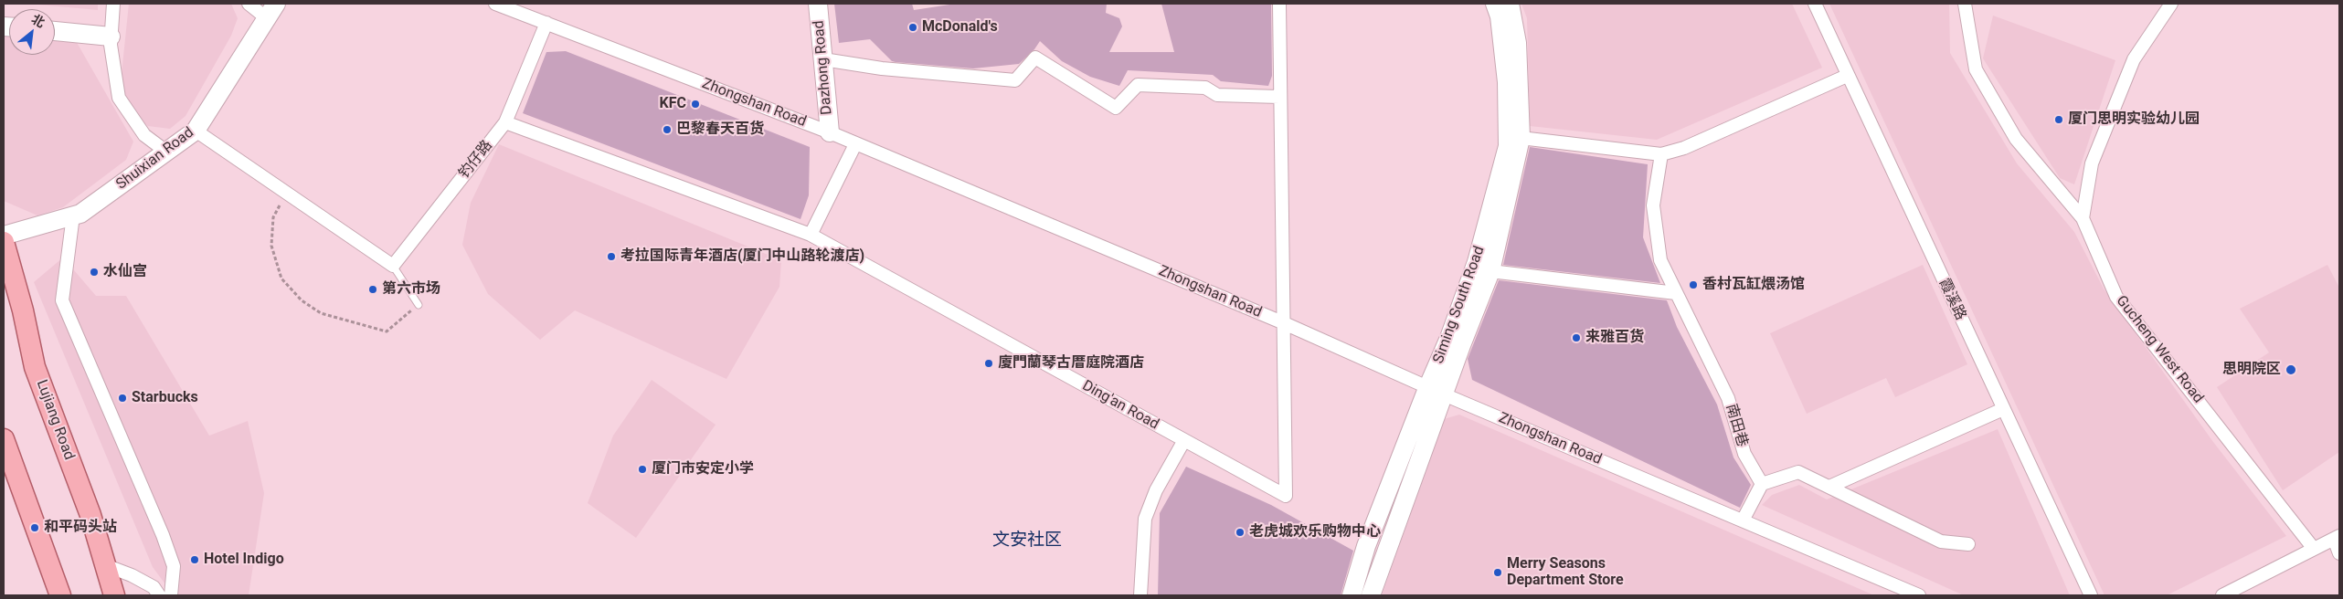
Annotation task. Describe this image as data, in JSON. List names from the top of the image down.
{
  "streets": {
    "main road": [
      "Dazhong Road",
      "Shuixian Road",
      "Siming South Road",
      "Lujiang Road"
    ],
    "street": [
      "Zhongshan Road",
      "钓仔路",
      "霞溪路",
      "Gucheng West Road",
      "Ding'an Road",
      "南田巷"
    ]
  },
  "crossings": [
    ["Dazhong Road", "Zhongshan Road"],
    ["Zhongshan Road", "钓仔路"],
    ["Zhongshan Road", "Siming South Road"],
    ["Zhongshan Road", "Ding'an Road"]
  ],
  "districts": ["文安社区"],
  "places": [
    "McDonald's",
    "KFC",
    "厦门思明实验幼儿园",
    "巴黎春天百货",
    "考拉国际青年酒店(厦门中山路轮渡店)",
    "水仙宫",
    "香村瓦缸煨汤馆",
    "第六市场",
    "来雅百货",
    "廈門蘭琴古厝庭院酒店",
    "思明院区",
    "Starbucks",
    "厦门市安定小学",
    "和平码头站",
    "老虎城欢乐购物中心",
    "Hotel Indigo",
    "Merry Seasons Department Store"
  ],
  "north": "top right"
}
